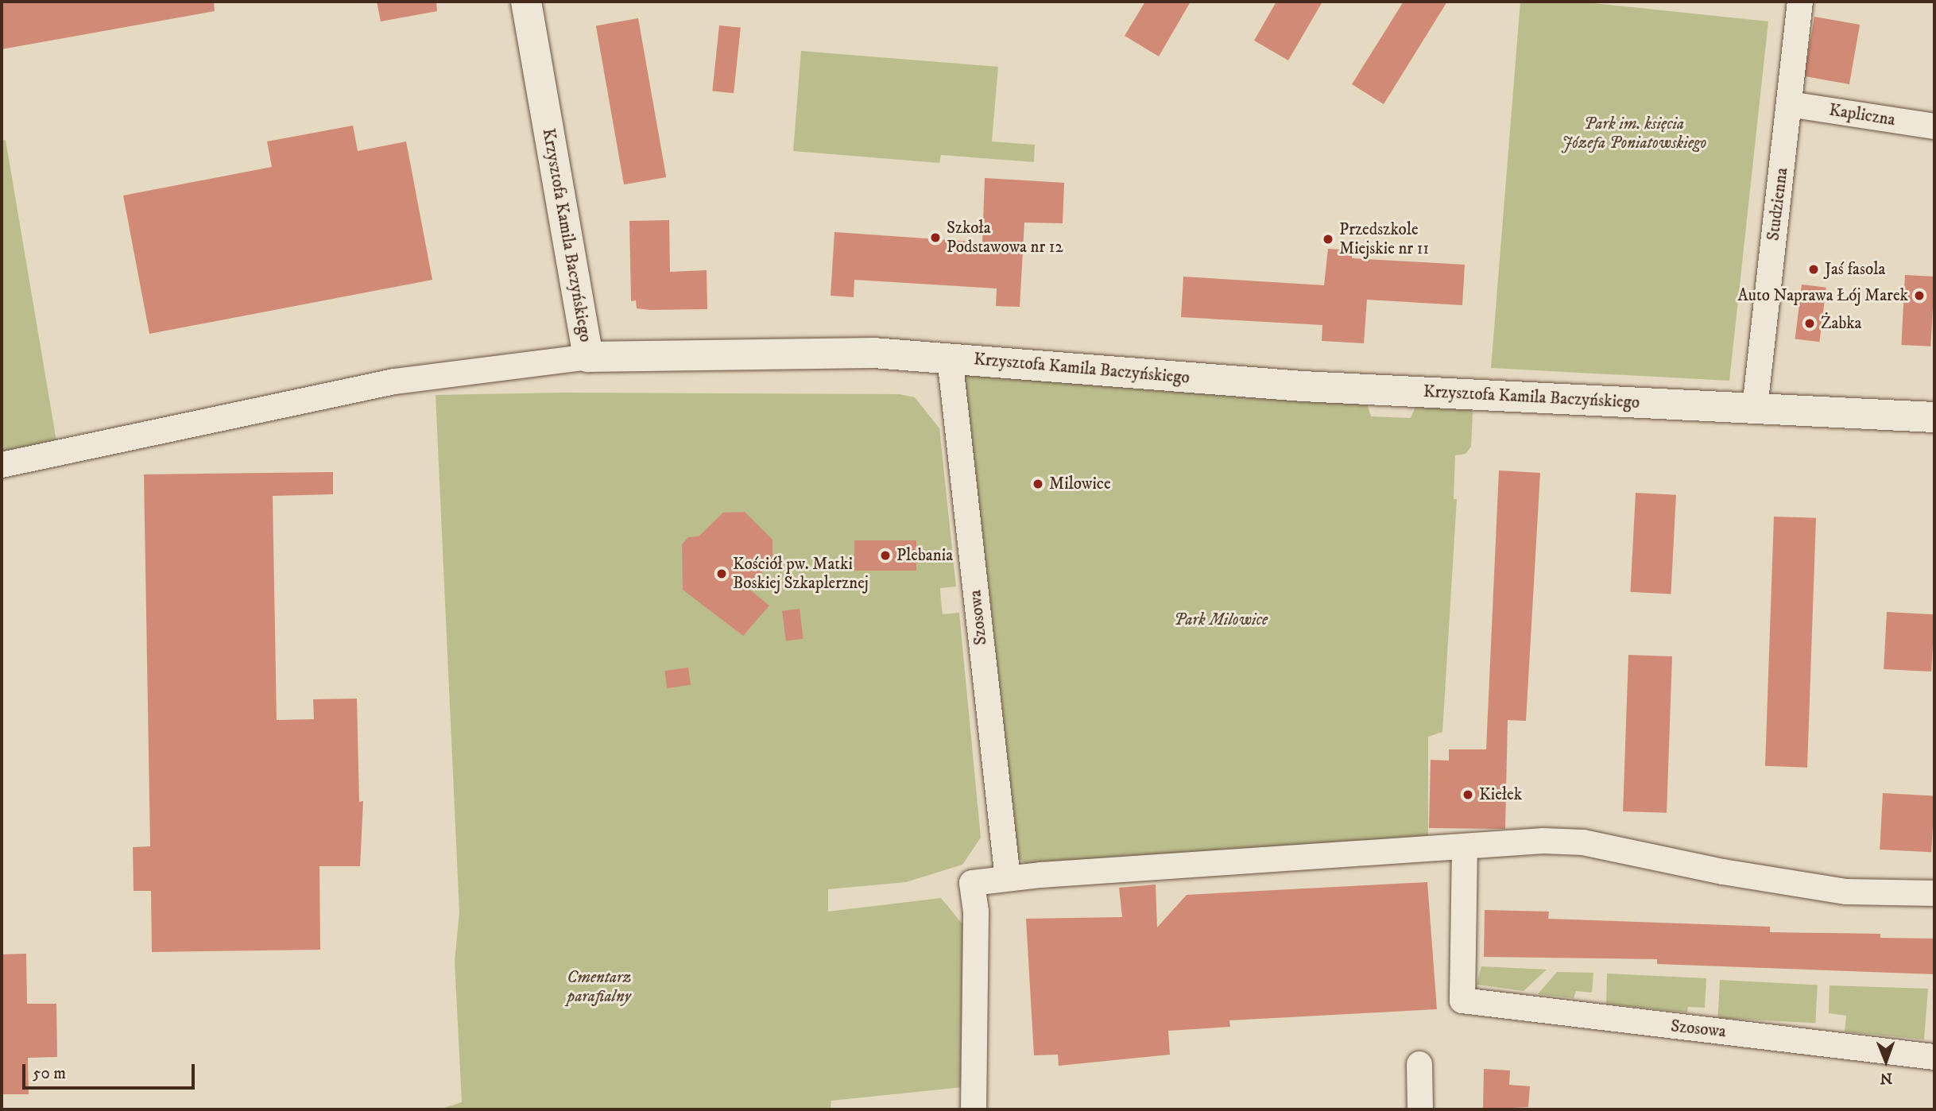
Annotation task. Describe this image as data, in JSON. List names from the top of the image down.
{
  "streets": {
    "street": [
      "Kapliczna",
      "Studzienna",
      "Krzysztofa Kamila Baczyńskiego",
      "Szosowa"
    ]
  },
  "crossings": [
    ["Kapliczna", "Studzienna"],
    ["Studzienna", "Krzysztofa Kamila Baczyńskiego"],
    ["Krzysztofa Kamila Baczyńskiego", "Szosowa"]
  ],
  "parks": ["Park im. księcia Józefa Poniatowskiego", "Park Milowice", "Cmentarz parafialny"],
  "places": [
    "Szkoła Podstawowa nr 12",
    "Przedszkole Miejskie nr 11",
    "Jaś fasola",
    "Auto Naprawa Łój Marek",
    "Żabka",
    "Milowice",
    "Plebania",
    "Kościół pw. Matki Boskiej Szkaplerznej",
    "Kiełek"
  ],
  "scale_bar": "50 m",
  "north": "bottom"
}
